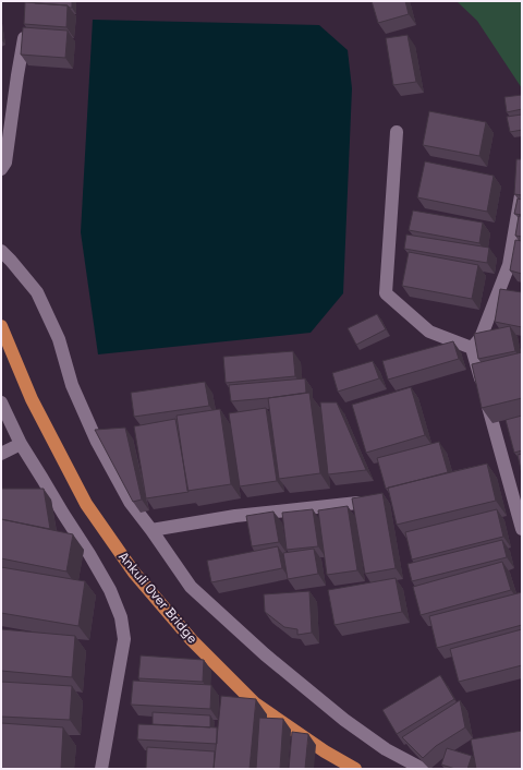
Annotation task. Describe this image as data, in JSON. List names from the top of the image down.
{
  "streets": {
    "main road": ["Ankuli Over Bridge"]
  }
}
